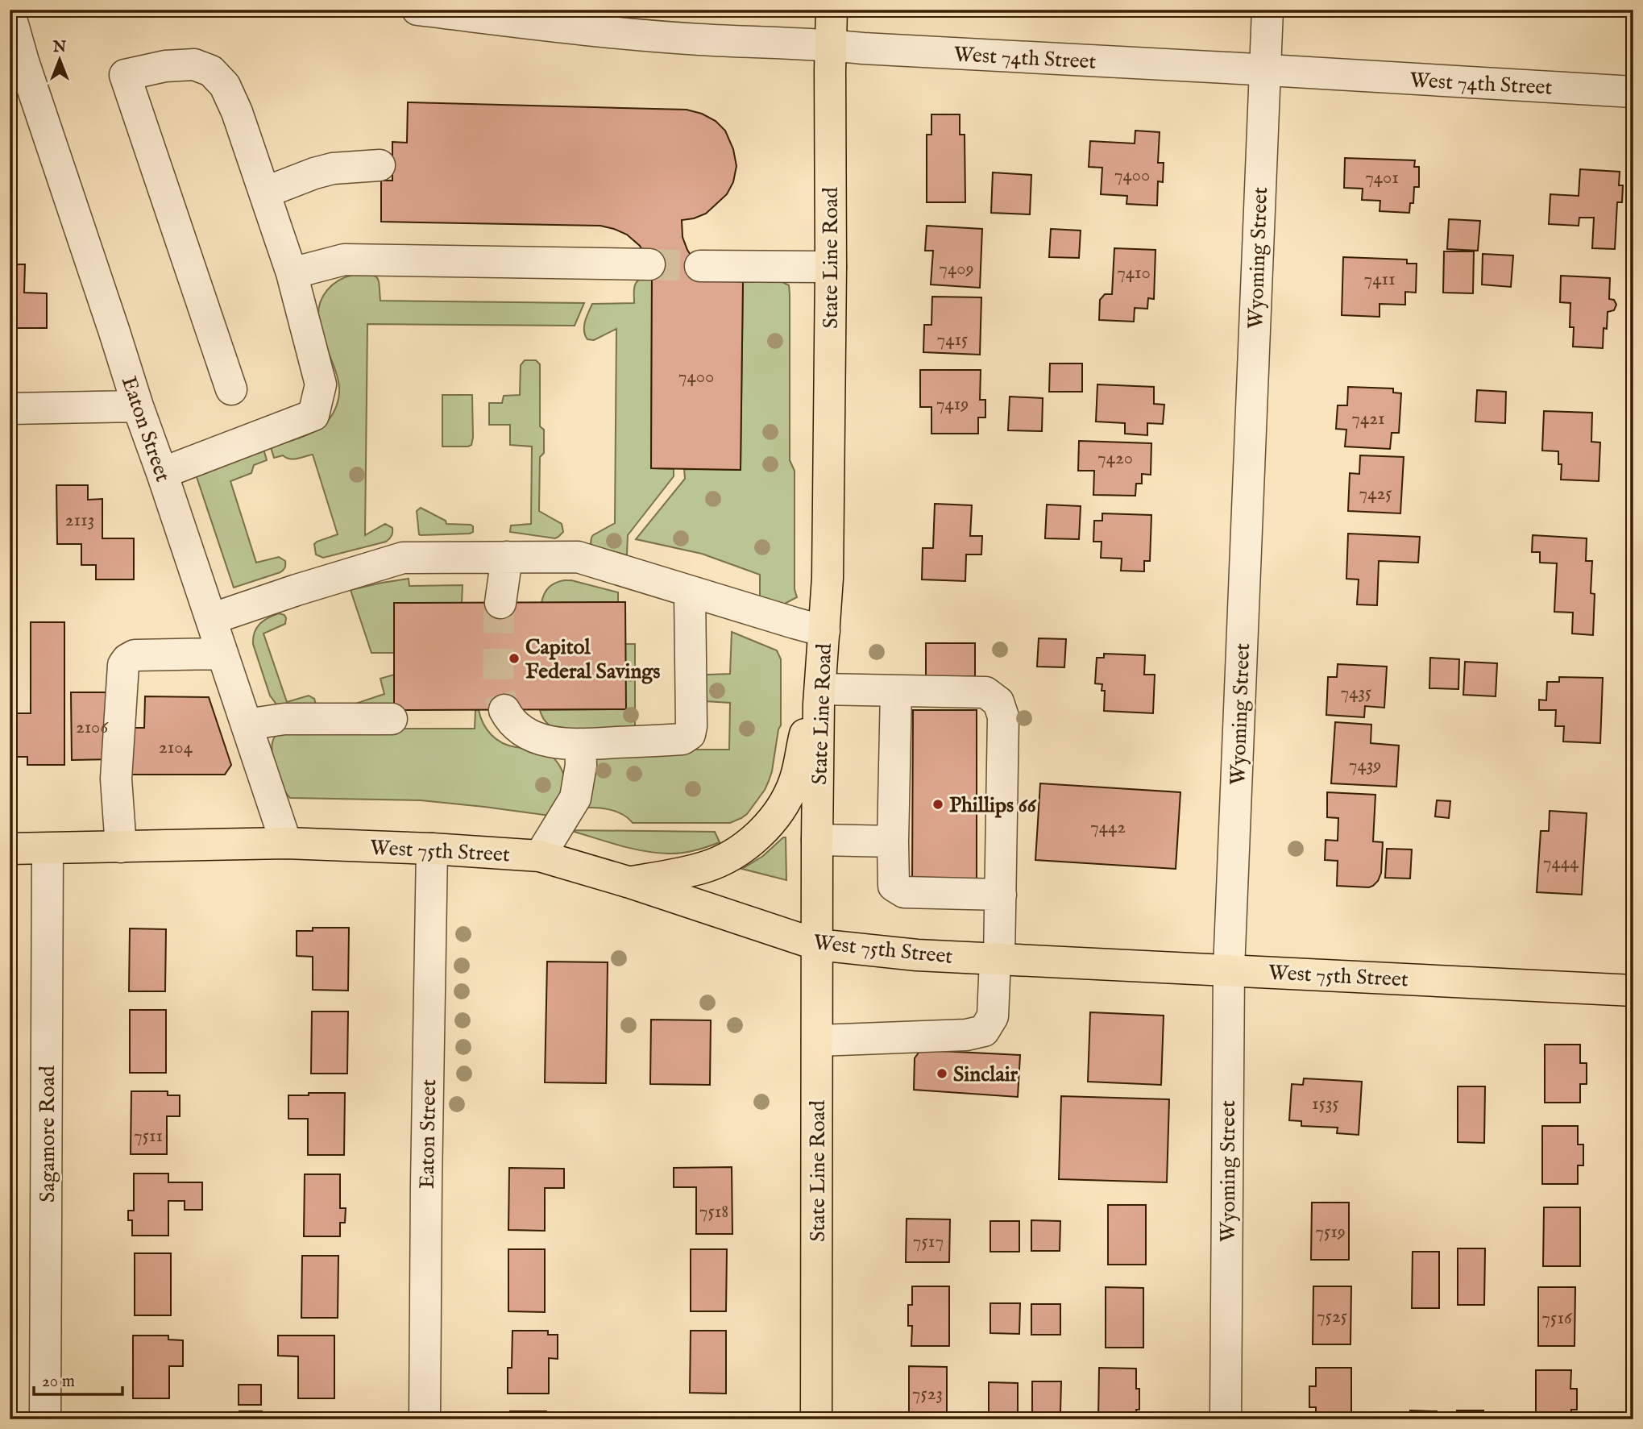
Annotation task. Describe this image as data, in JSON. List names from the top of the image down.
{
  "streets": {
    "main road": ["State Line Road", "West 75th Street"],
    "street": [
      "West 74th Street",
      "Wyoming Street",
      "Eaton Street",
      "Sagamore Road"
    ]
  },
  "crossings": [
    ["West 74th Street", "State Line Road"],
    ["West 74th Street", "Wyoming Street"],
    ["State Line Road", "West 75th Street"],
    ["Wyoming Street", "West 75th Street"],
    ["Eaton Street", "West 75th Street"],
    ["West 75th Street", "Sagamore Road"]
  ],
  "places": ["Capitol Federal Savings", "Phillips 66", "Sinclair"],
  "house_numbers": [
    "7400",
    "7401",
    "7409",
    "7410",
    "7411",
    "7415",
    "7400",
    "7419",
    "7421",
    "7420",
    "7425",
    "2113",
    "7435",
    "2106",
    "2104",
    "7439",
    "7442",
    "7444",
    "1535",
    "7511",
    "7518",
    "7519",
    "7517",
    "7525",
    "7516",
    "7523"
  ],
  "scale_bar": "20 m",
  "north": "top"
}
